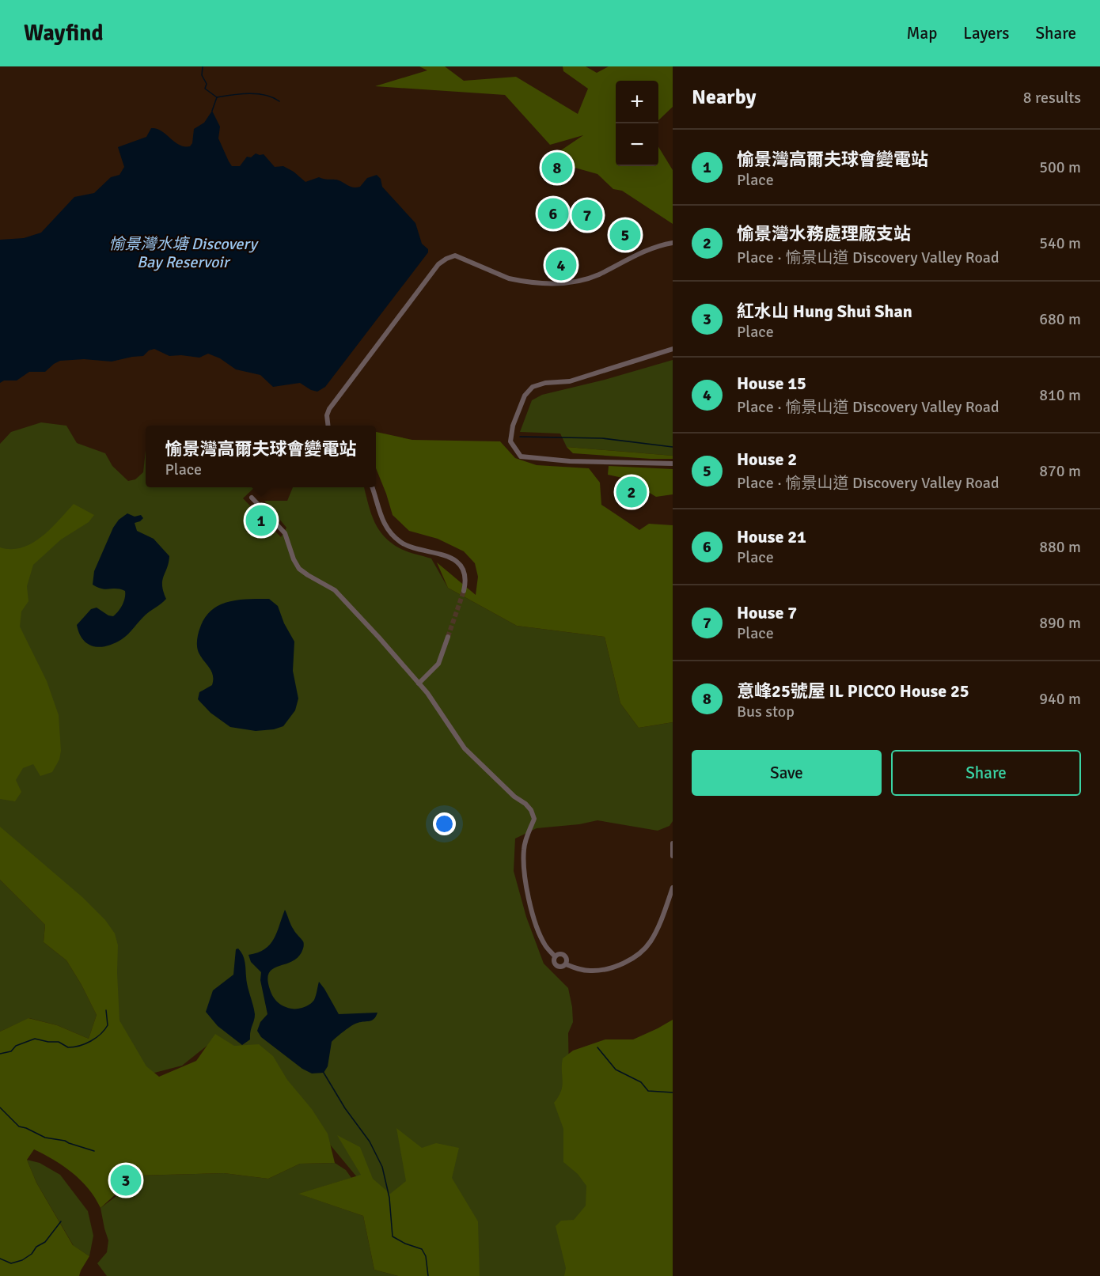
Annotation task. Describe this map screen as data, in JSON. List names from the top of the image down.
{
  "water": ["愉景灣水塘 Discovery Bay Reservoir"],
  "page": {
    "header": "Wayfind",
    "nav": ["Map", "Layers", "Share"],
    "heading": ["Nearby", "8 results"],
    "map_buttons": ["+", "−"],
    "list": [
      {
        "mark": "1",
        "name": "愉景灣高爾夫球會變電站",
        "note": "Place",
        "value": "500 m"
      },
      {
        "mark": "2",
        "name": "愉景灣水務處理廠支站",
        "note": "Place · 愉景山道 Discovery Valley Road",
        "value": "540 m"
      },
      {
        "mark": "3",
        "name": "紅水山 Hung Shui Shan",
        "note": "Place",
        "value": "680 m"
      },
      {
        "mark": "4",
        "name": "House 15",
        "note": "Place · 愉景山道 Discovery Valley Road",
        "value": "810 m"
      },
      {
        "mark": "5",
        "name": "House 2",
        "note": "Place · 愉景山道 Discovery Valley Road",
        "value": "870 m"
      },
      {
        "mark": "6",
        "name": "House 21",
        "note": "Place",
        "value": "880 m"
      },
      {
        "mark": "7",
        "name": "House 7",
        "note": "Place",
        "value": "890 m"
      },
      {
        "mark": "8",
        "name": "意峰25號屋 IL PICCO House 25",
        "note": "Bus stop",
        "value": "940 m"
      }
    ],
    "pins": [
      "8",
      "6",
      "7",
      "5",
      "4",
      "2",
      "1",
      "3"
    ],
    "popup": ["愉景灣高爾夫球會變電站", "Place"],
    "buttons": ["Save", "Share"]
  }
}
